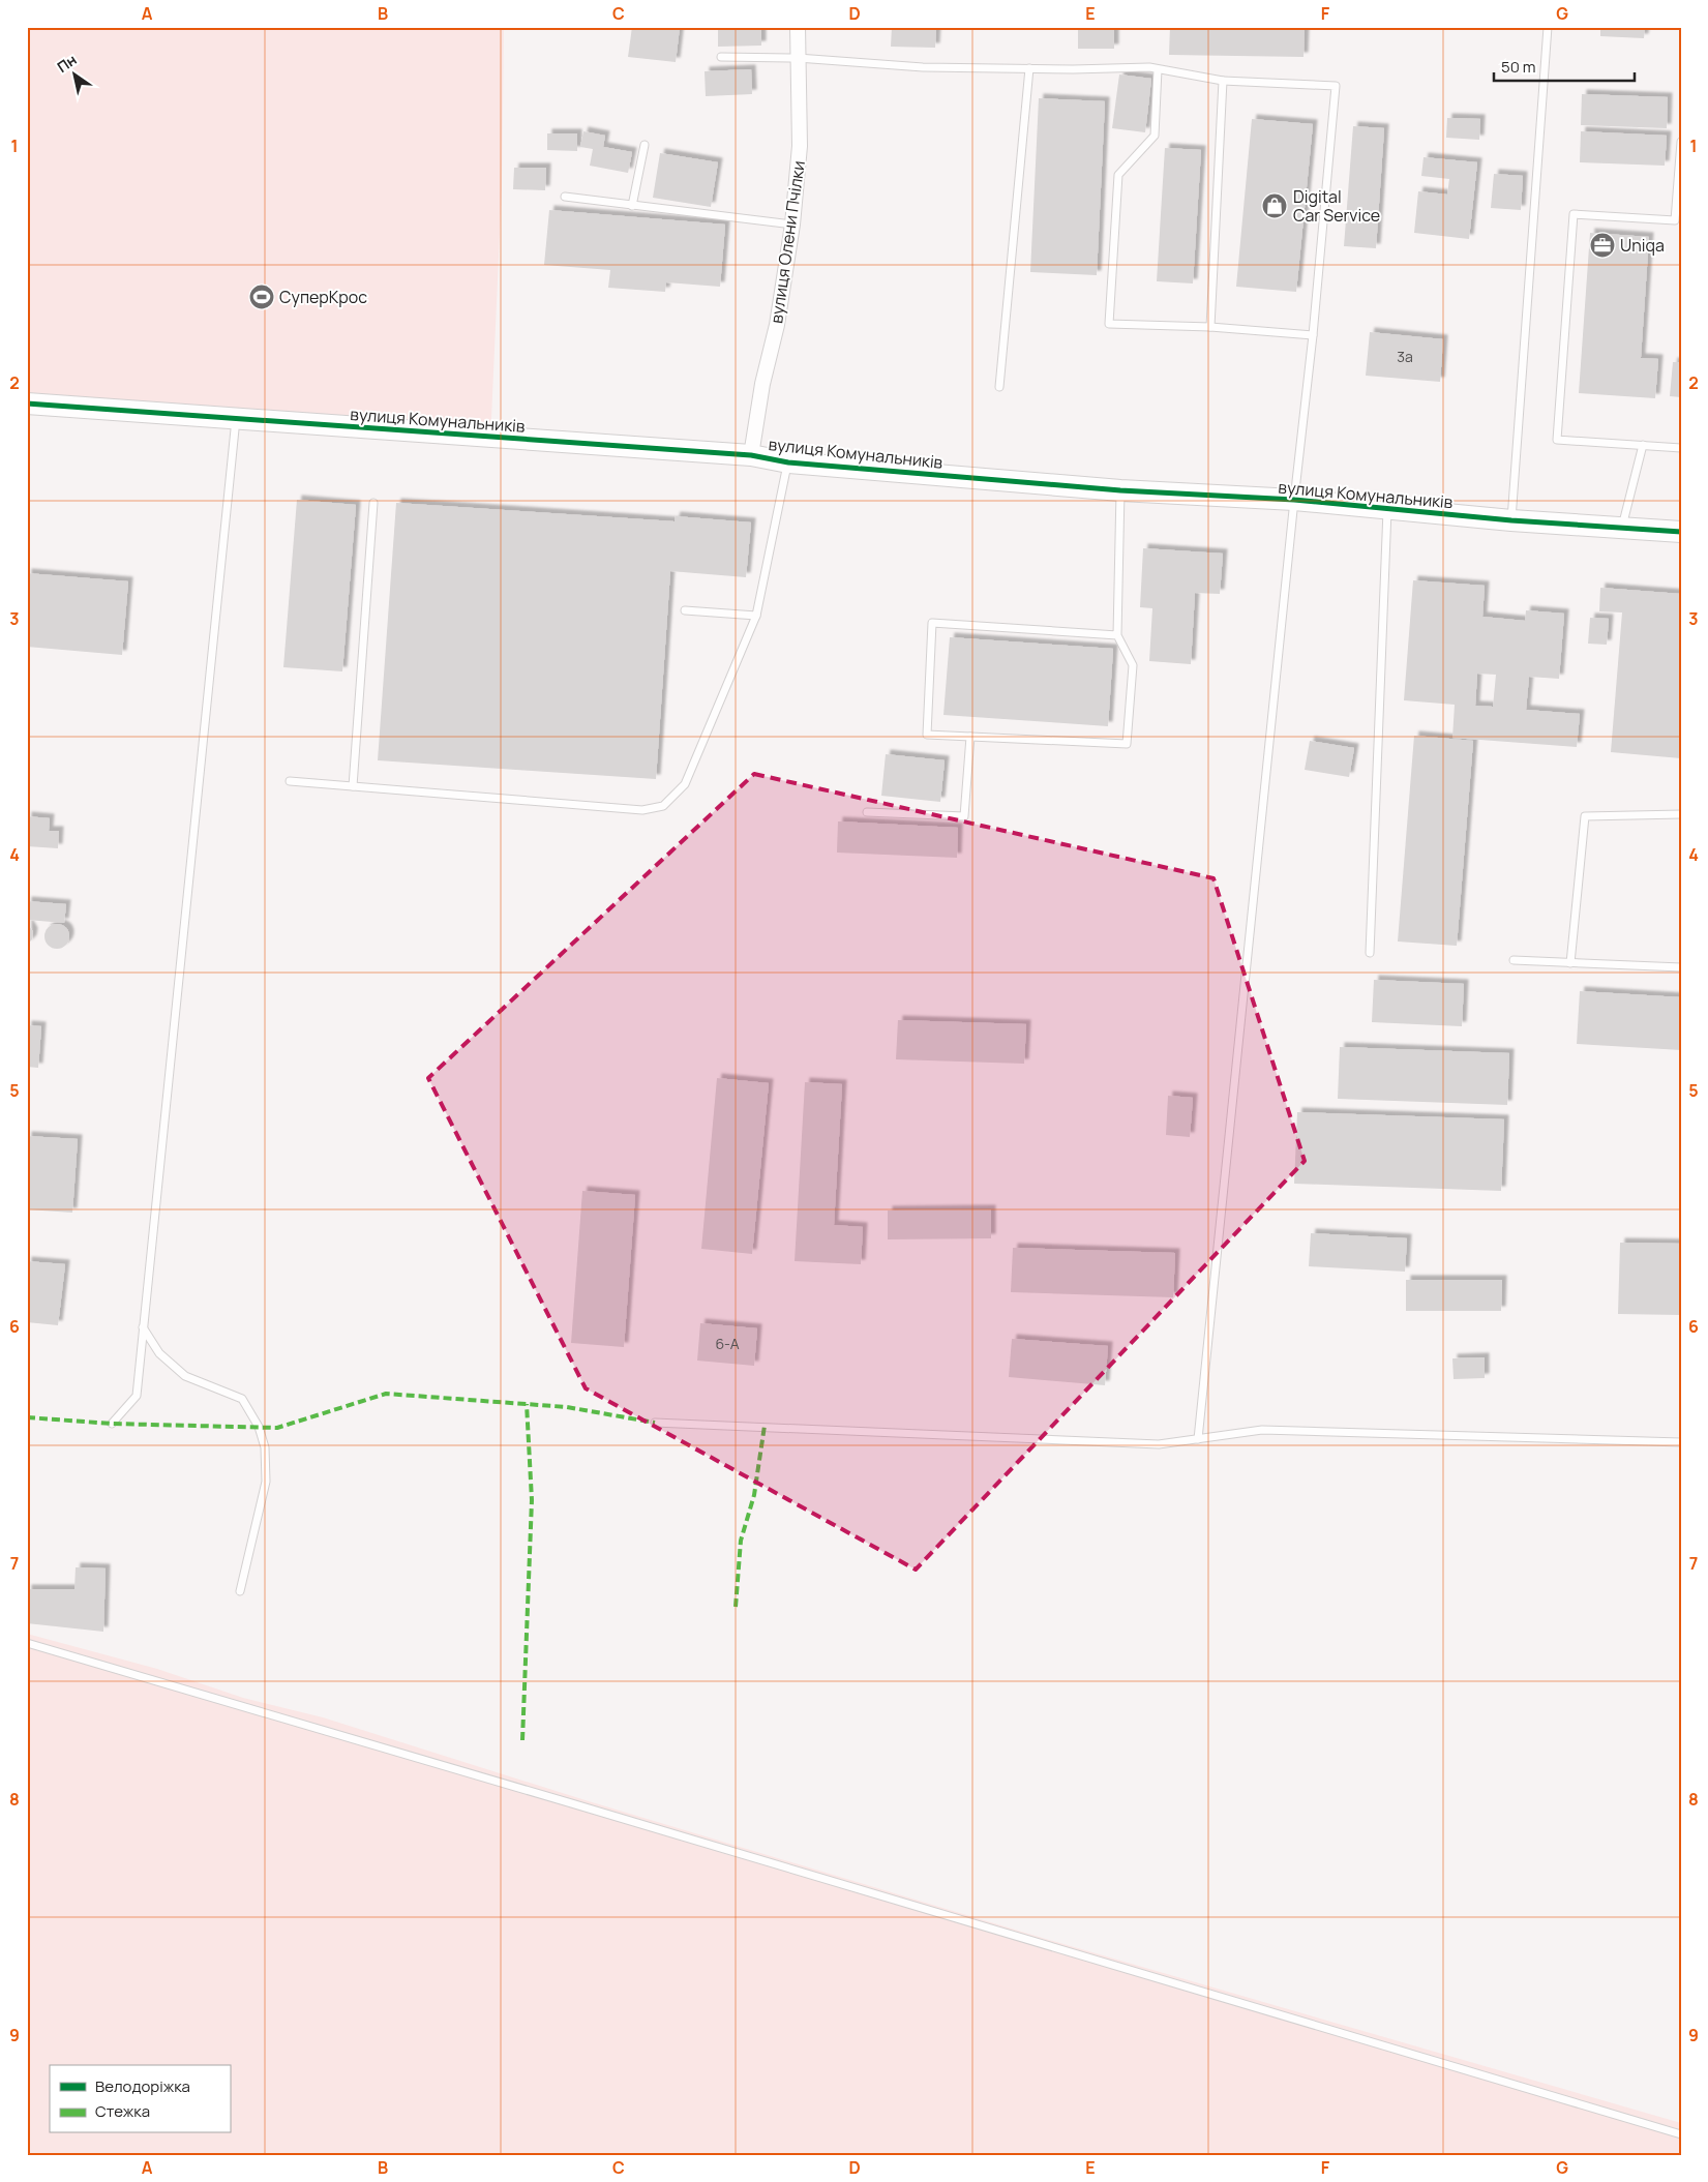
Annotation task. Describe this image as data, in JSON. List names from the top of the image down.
{
  "streets": {
    "street": ["вулиця Олени Пчілки", "вулиця Комунальників"]
  },
  "crossings": [
    ["вулиця Олени Пчілки", "вулиця Комунальників"]
  ],
  "places": {
    "shop": ["Digital Car Service"],
    "office": ["Uniqa"],
    "sports": ["СуперКрос"]
  },
  "house_numbers": ["3а", "6-А"],
  "legend": ["Велодоріжка", "Стежка"],
  "scale_bar": "50 m",
  "north": "top left",
  "grid": {
    "columns": [
      "A",
      "B",
      "C",
      "D",
      "E",
      "F",
      "G"
    ],
    "rows": [
      "1",
      "2",
      "3",
      "4",
      "5",
      "6",
      "7",
      "8",
      "9"
    ]
  }
}
